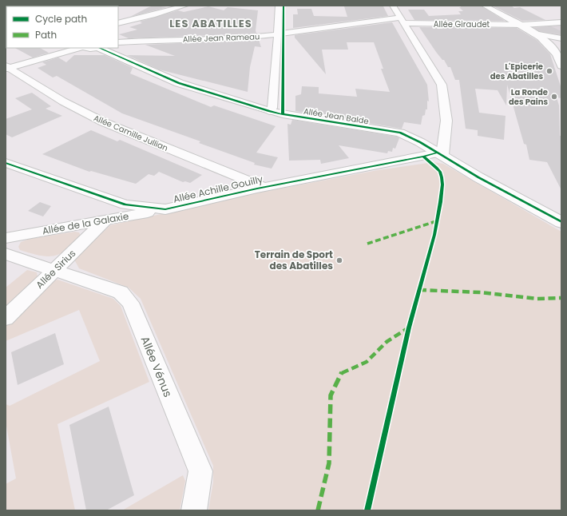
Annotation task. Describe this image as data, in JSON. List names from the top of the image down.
{
  "streets": {
    "street": [
      "Allée Giraudet",
      "Allée Jean Rameau",
      "Allée Jean Balde",
      "Allée Camille Jullian",
      "Allée Achille Gouilly",
      "Allée de la Galaxie",
      "Allée Sirius",
      "Allée Vénus"
    ]
  },
  "crossings": [
    ["Allée Giraudet", "Allée Jean Rameau"],
    ["Allée Jean Balde", "Allée Achille Gouilly"],
    ["Allée Camille Jullian", "Allée Achille Gouilly"],
    ["Allée Achille Gouilly", "Allée de la Galaxie"],
    ["Allée de la Galaxie", "Allée Sirius"],
    ["Allée Sirius", "Allée Vénus"]
  ],
  "districts": ["LES ABATILLES"],
  "places": ["L'Epicerie des Abatilles", "La Ronde des Pains", "Terrain de Sport des Abatilles"],
  "legend": ["Cycle path", "Path"]
}
